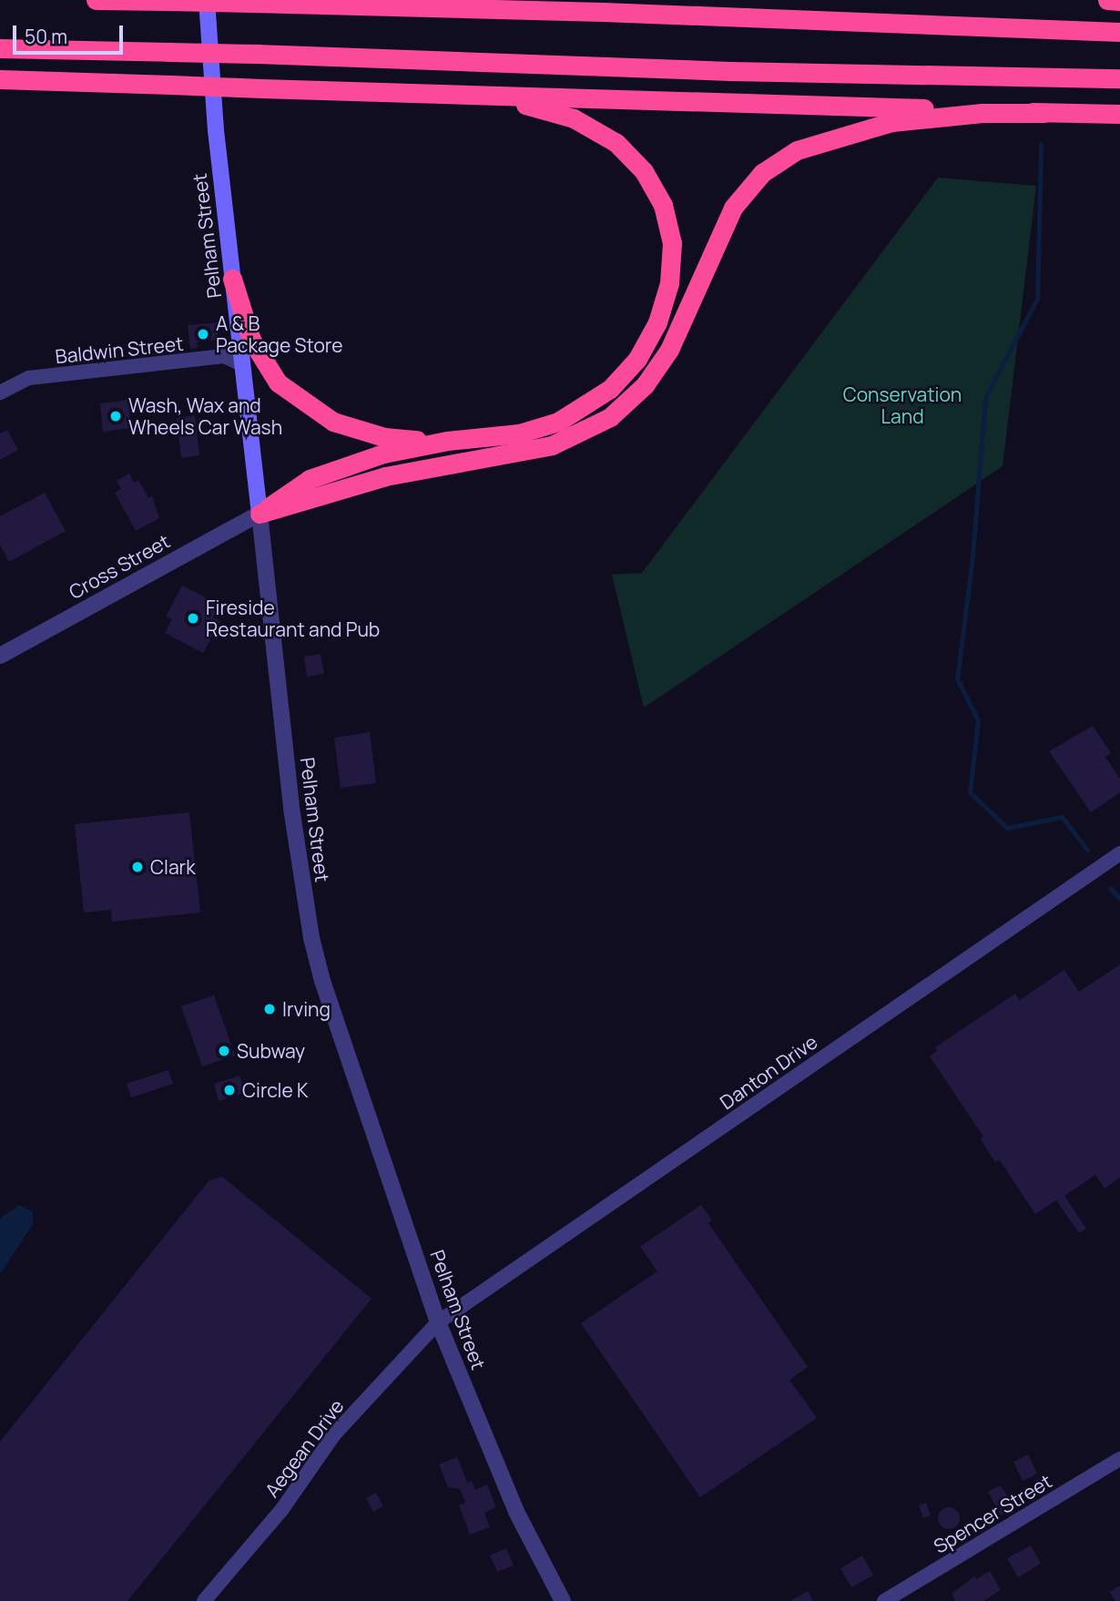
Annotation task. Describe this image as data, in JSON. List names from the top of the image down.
{
  "streets": {
    "main road": ["Pelham Street"],
    "street": [
      "Baldwin Street",
      "Cross Street",
      "Danton Drive",
      "Aegean Drive",
      "Spencer Street"
    ]
  },
  "crossings": [
    ["Pelham Street", "Baldwin Street"],
    ["Pelham Street", "Cross Street"],
    ["Pelham Street", "Danton Drive"],
    ["Pelham Street", "Aegean Drive"],
    ["Danton Drive", "Aegean Drive"]
  ],
  "parks": ["Conservation Land"],
  "places": [
    "A & B Package Store",
    "Wash, Wax and Wheels Car Wash",
    "Fireside Restaurant and Pub",
    "Clark",
    "Irving",
    "Subway",
    "Circle K"
  ],
  "scale_bar": "50 m"
}
